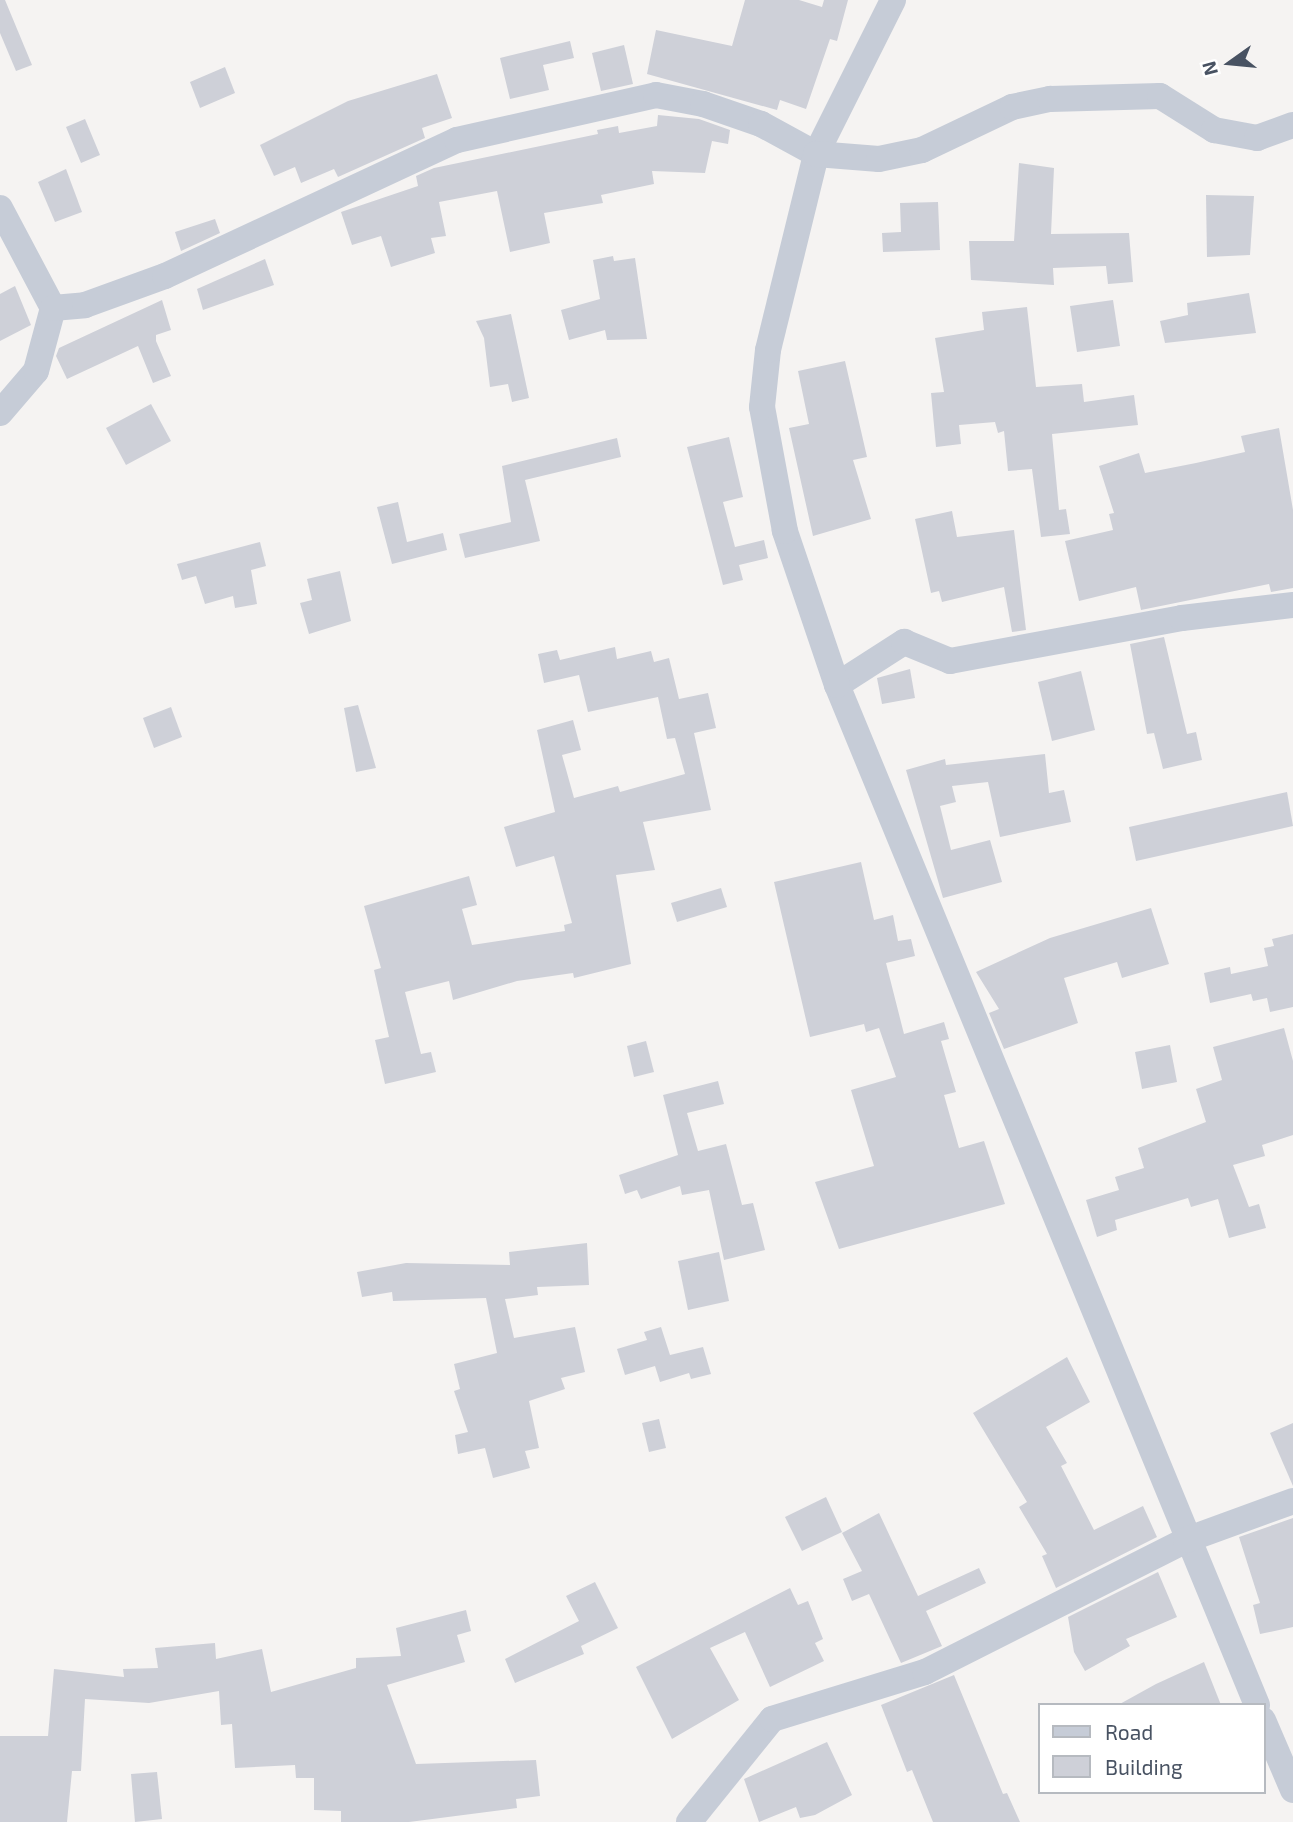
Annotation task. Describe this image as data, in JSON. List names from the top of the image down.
{
  "legend": ["Road", "Building"],
  "north": "left"
}
